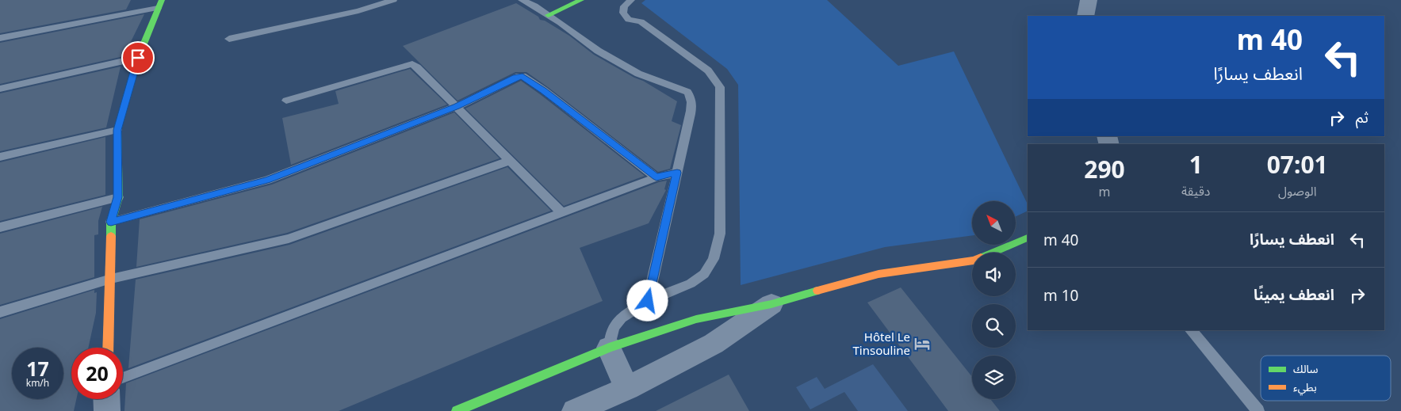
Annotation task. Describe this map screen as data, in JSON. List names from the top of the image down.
{
  "places": {
    "hotel": ["Hôtel Le Tinsouline"]
  },
  "legend": ["سالك", "بطيء"],
  "north": "top left",
  "page": {
    "turn": ["40 m", "انعطف يسارًا"],
    "then": "ثم",
    "eta": [
      "07:01",
      "الوصول",
      "1",
      "دقيقة",
      "290",
      "m"
    ],
    "list": [
      {
        "name": "انعطف يسارًا",
        "value": "40 m"
      },
      {
        "name": "انعطف يمينًا",
        "value": "10 m"
      }
    ],
    "speed": "17 km/h",
    "limit": "20"
  }
}
